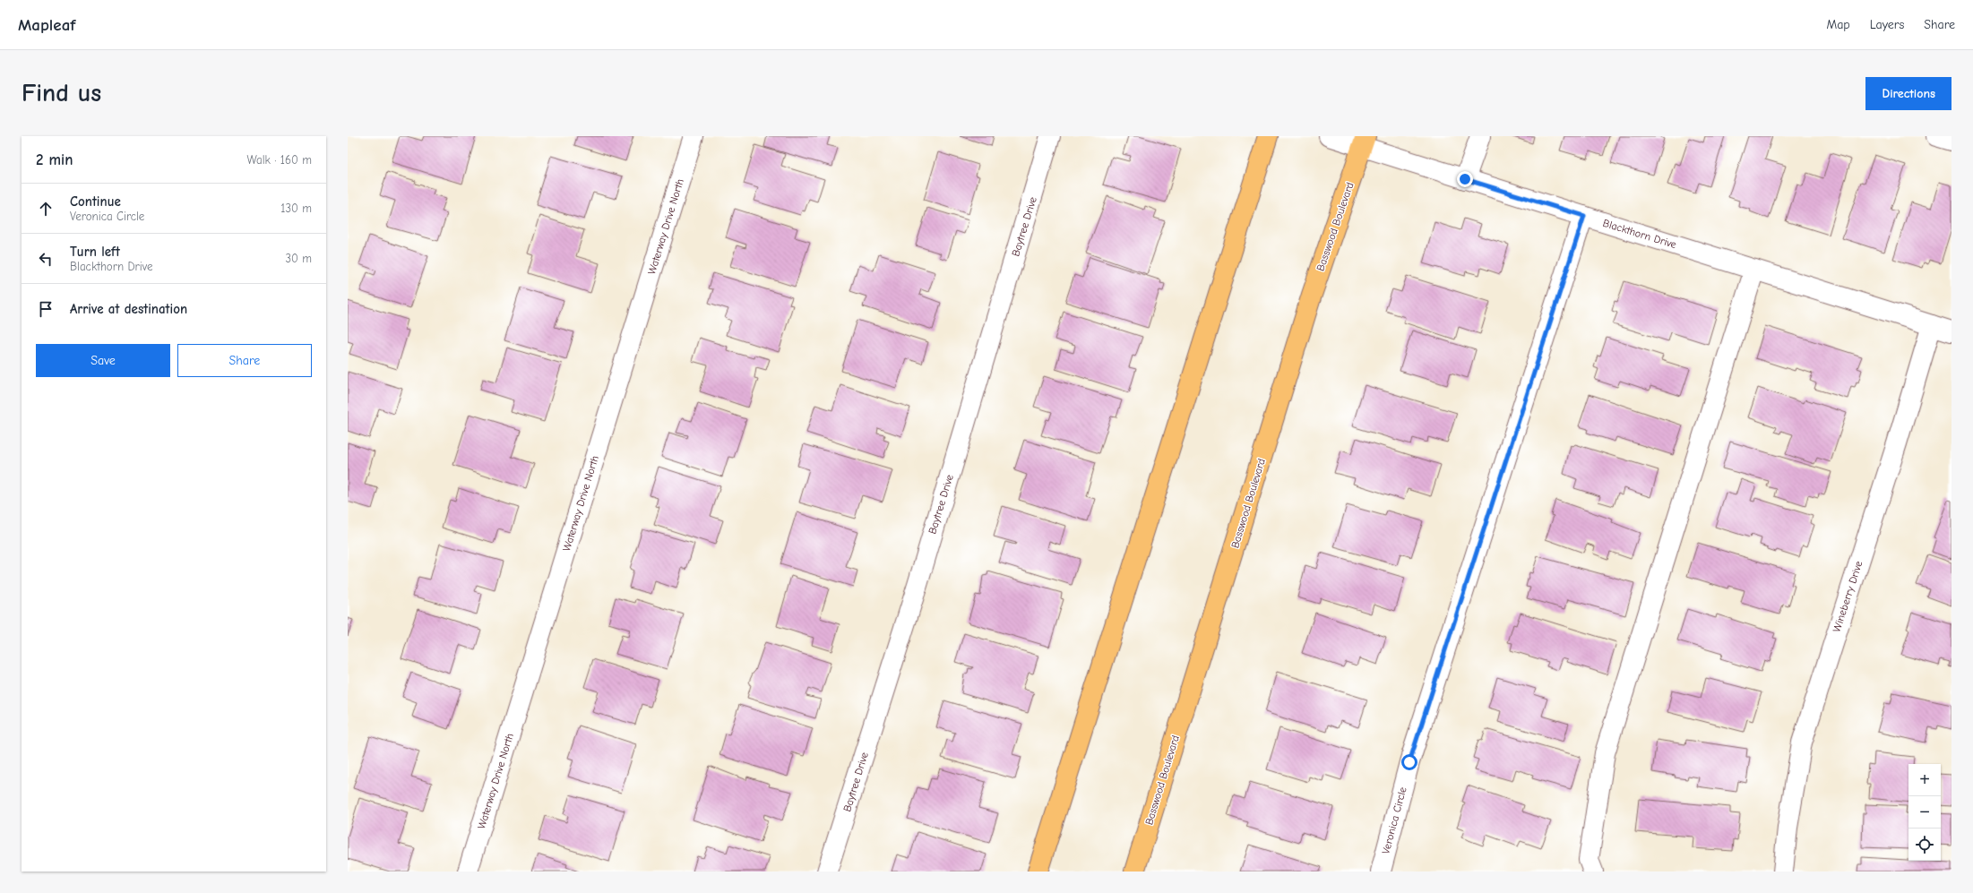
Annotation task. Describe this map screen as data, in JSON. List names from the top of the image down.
{
  "streets": {
    "main road": ["Basswood Boulevard"],
    "street": [
      "Waterway Drive North",
      "Baytree Drive",
      "Blackthorn Drive",
      "Wineberry Drive",
      "Veronica Circle"
    ]
  },
  "crossings": [
    ["Basswood Boulevard", "Blackthorn Drive"],
    ["Blackthorn Drive", "Wineberry Drive"],
    ["Blackthorn Drive", "Veronica Circle"]
  ],
  "page": {
    "header": "Mapleaf",
    "nav": ["Map", "Layers", "Share"],
    "buttons": [
      "Directions",
      ["Save", "Share"]
    ],
    "title": "Find us",
    "heading": ["2 min", "Walk · 160 m"],
    "list": [
      ["Continue", "Veronica Circle", "130 m"],
      ["Turn left", "Blackthorn Drive", "30 m"],
      "Arrive at destination"
    ],
    "map_buttons": ["+", "−"]
  }
}
